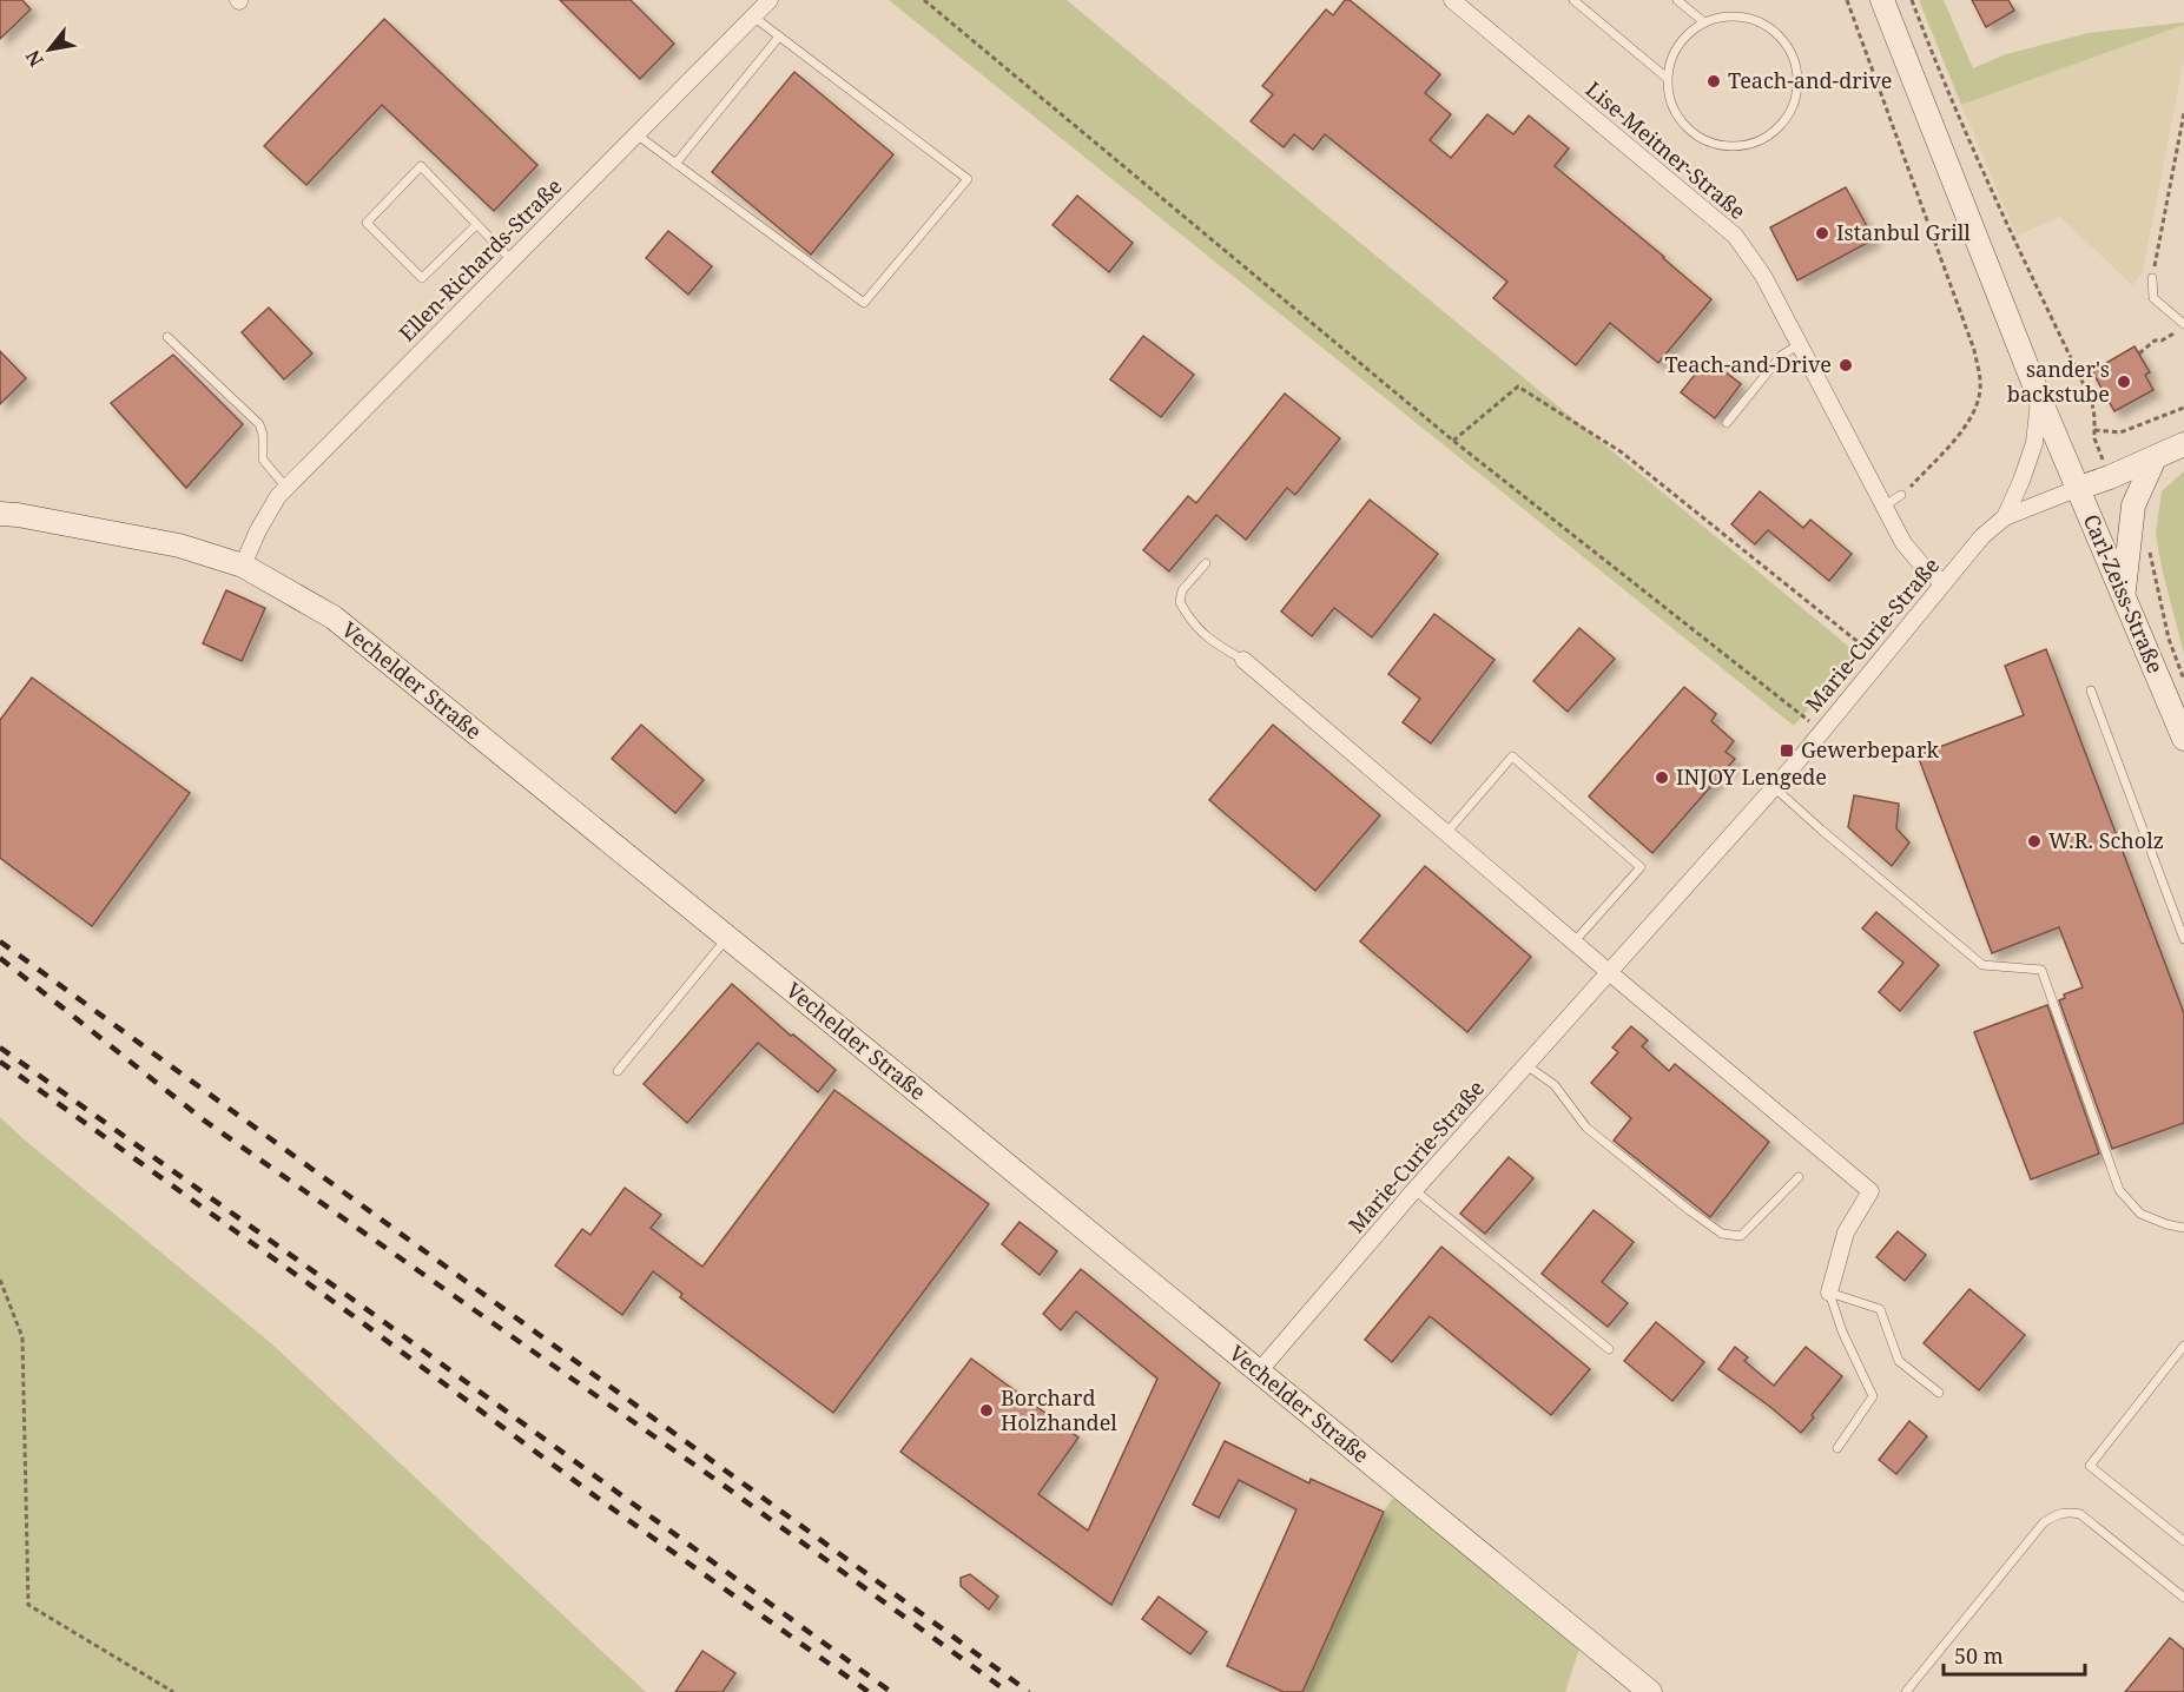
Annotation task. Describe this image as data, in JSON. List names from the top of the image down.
{
  "streets": {
    "main road": ["Carl-Zeiss-Straße", "Vechelder Straße"],
    "street": ["Lise-Meitner-Straße", "Ellen-Richards-Straße", "Marie-Curie-Straße"]
  },
  "crossings": [
    ["Lise-Meitner-Straße", "Marie-Curie-Straße"],
    ["Ellen-Richards-Straße", "Vechelder Straße"],
    ["Carl-Zeiss-Straße", "Marie-Curie-Straße"],
    ["Marie-Curie-Straße", "Vechelder Straße"]
  ],
  "places": {
    "other": [
      "Teach-and-drive",
      "Istanbul Grill",
      "Teach-and-Drive",
      "sander's backstube",
      "INJOY Lengede",
      "W.R. Scholz",
      "Borchard Holzhandel"
    ],
    "transit": ["Gewerbepark"]
  },
  "scale_bar": "50 m",
  "north": "bottom left"
}
